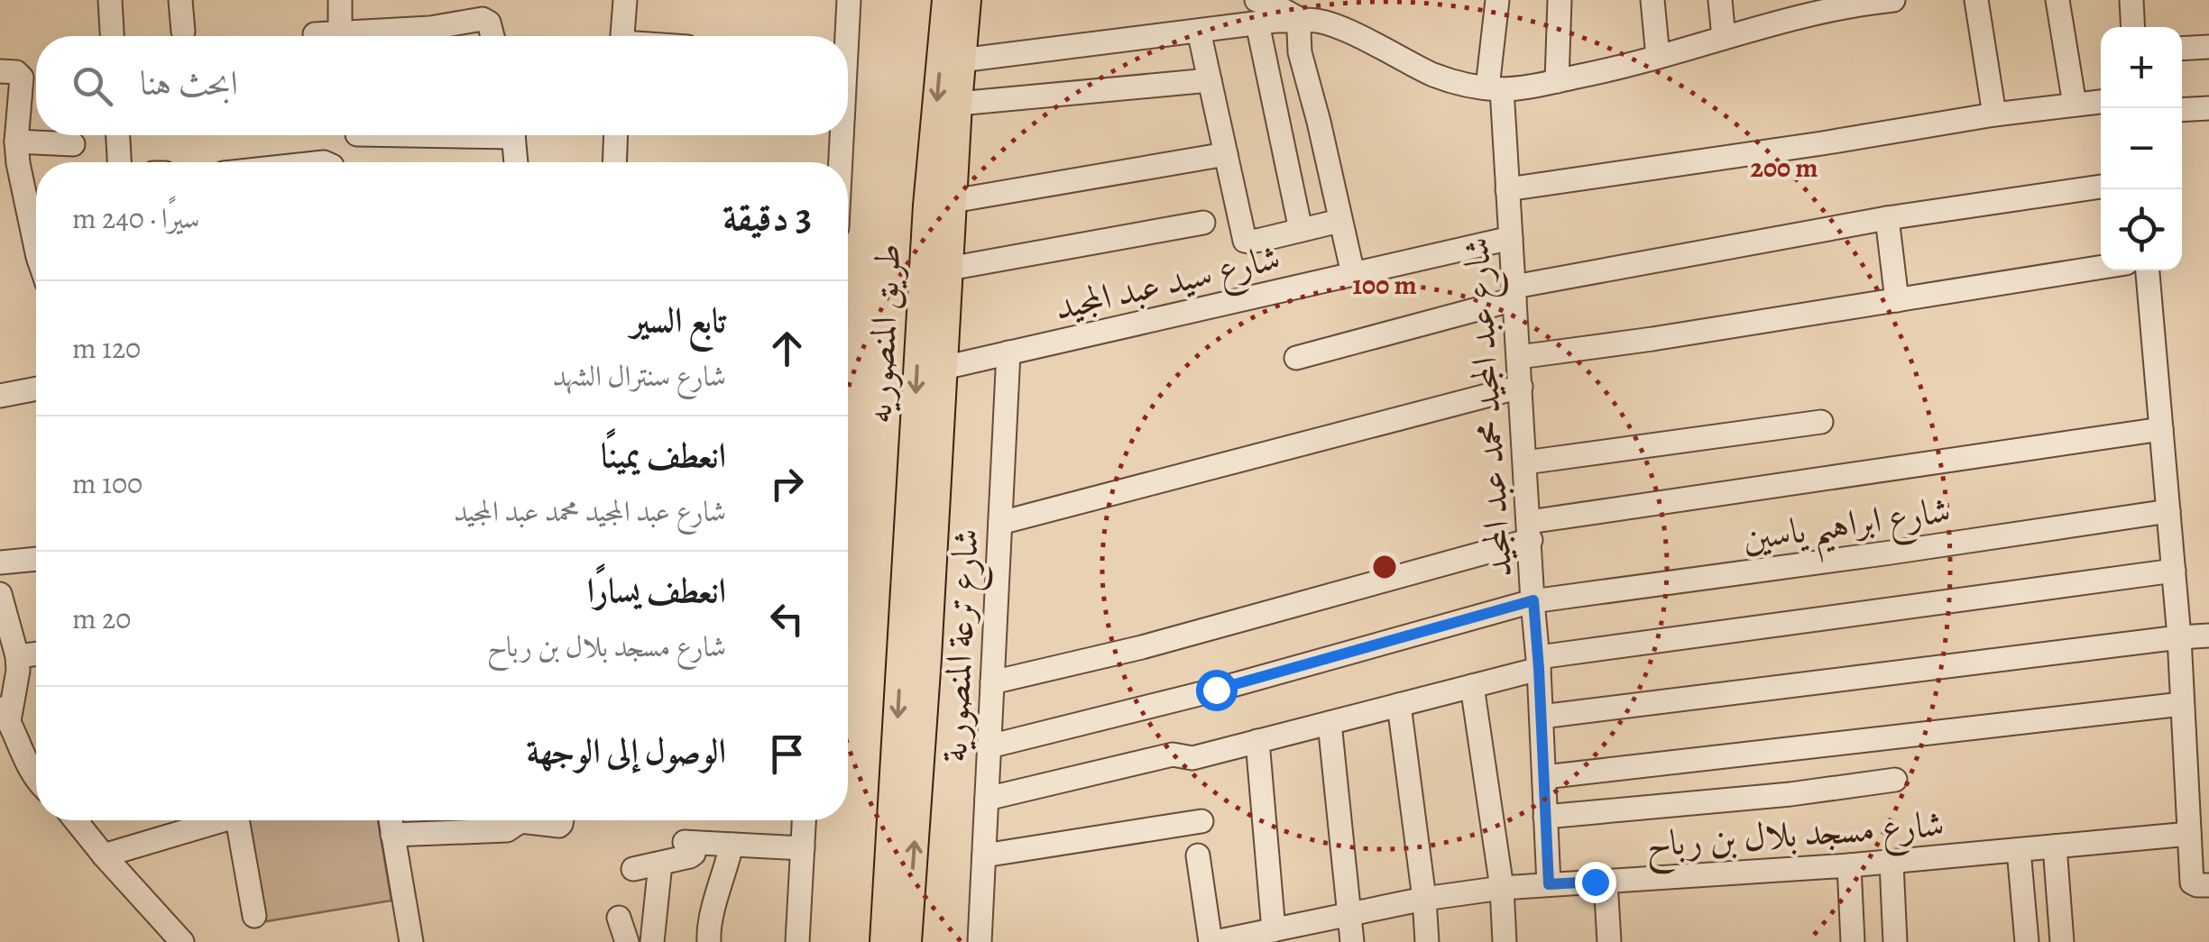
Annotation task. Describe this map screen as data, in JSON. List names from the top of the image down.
{
  "streets": {
    "main road": ["طريق المنصوريه"],
    "street": [
      "شارع سيد عبد المجيد",
      "شارع عبد المجيد محمد عبد المجيد",
      "شارع ابراهيم ياسين",
      "شارع ترعة المنصورية",
      "شارع مسجد بلال بن رباح"
    ]
  },
  "crossings": [
    ["شارع سيد عبد المجيد", "طريق المنصوريه"],
    ["شارع سيد عبد المجيد", "شارع عبد المجيد محمد عبد المجيد"],
    ["شارع سيد عبد المجيد", "شارع ترعة المنصورية"],
    ["شارع عبد المجيد محمد عبد المجيد", "شارع ابراهيم ياسين"],
    ["شارع عبد المجيد محمد عبد المجيد", "شارع مسجد بلال بن رباح"],
    ["شارع ابراهيم ياسين", "شارع ترعة المنصورية"]
  ],
  "page": {
    "map_buttons": ["+", "−"],
    "search": "ابحث هنا",
    "heading": ["3 دقيقة", "سيرًا · 240 m"],
    "list": [
      ["تابع السير", "شارع سنترال الشهد", "120 m"],
      ["انعطف يمينًا", "شارع عبد المجيد محمد عبد المجيد", "100 m"],
      ["انعطف يسارًا", "شارع مسجد بلال بن رباح", "20 m"],
      "الوصول إلى الوجهة"
    ]
  },
  "rings": ["200 m", "100 m"]
}
